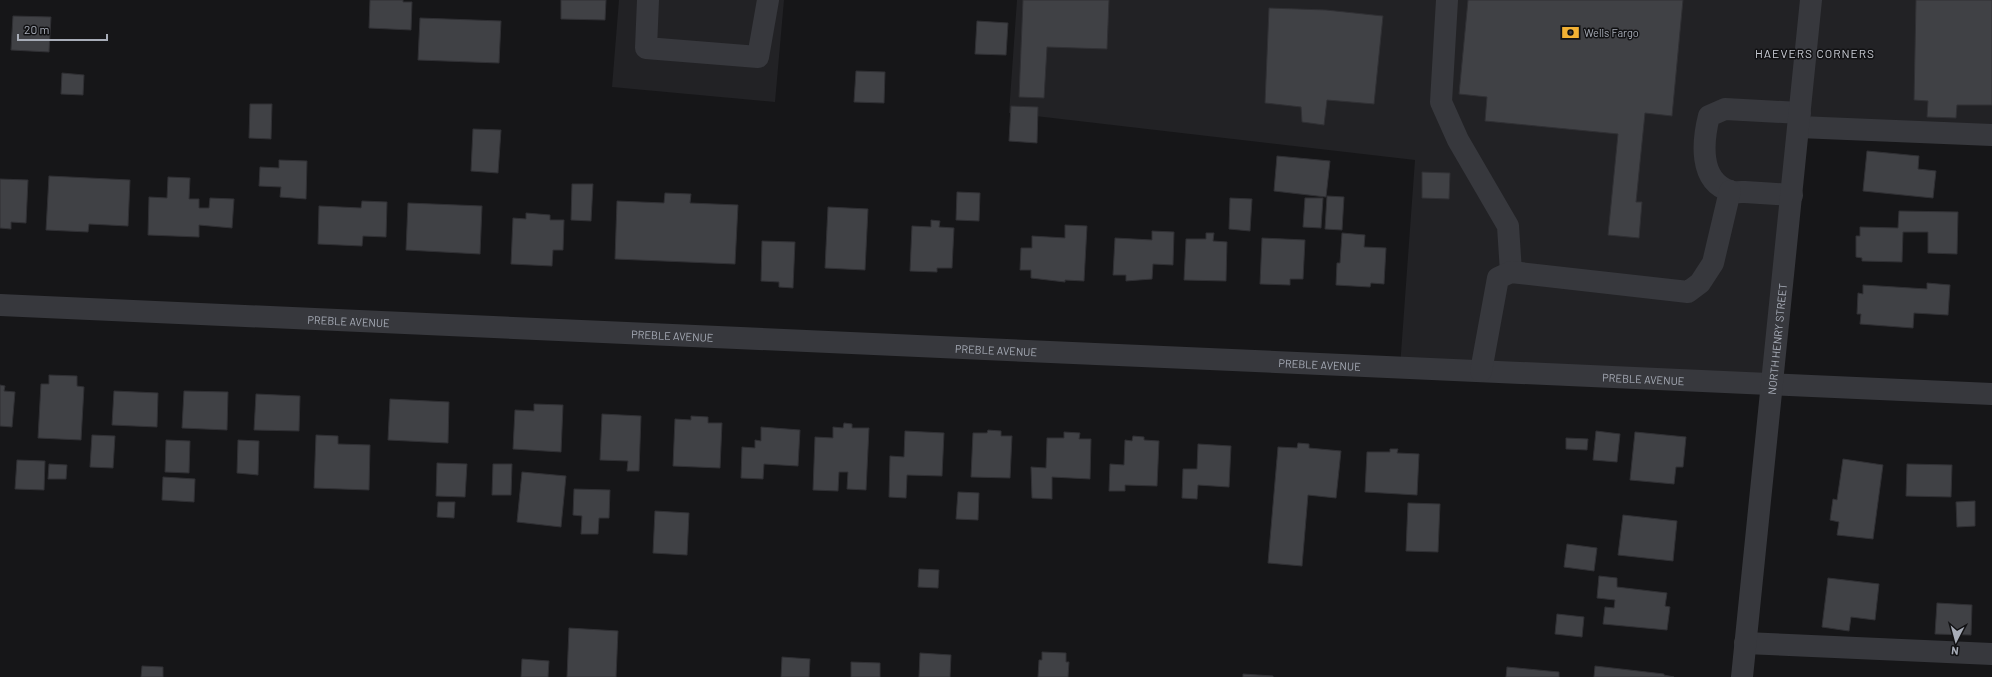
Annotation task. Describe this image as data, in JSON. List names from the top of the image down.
{
  "streets": {
    "street": ["PREBLE AVENUE", "NORTH HENRY STREET"]
  },
  "crossings": [
    ["PREBLE AVENUE", "NORTH HENRY STREET"]
  ],
  "districts": ["HAEVERS CORNERS"],
  "places": {
    "bank": ["Wells Fargo"]
  },
  "scale_bar": "20 m",
  "north": "bottom"
}
